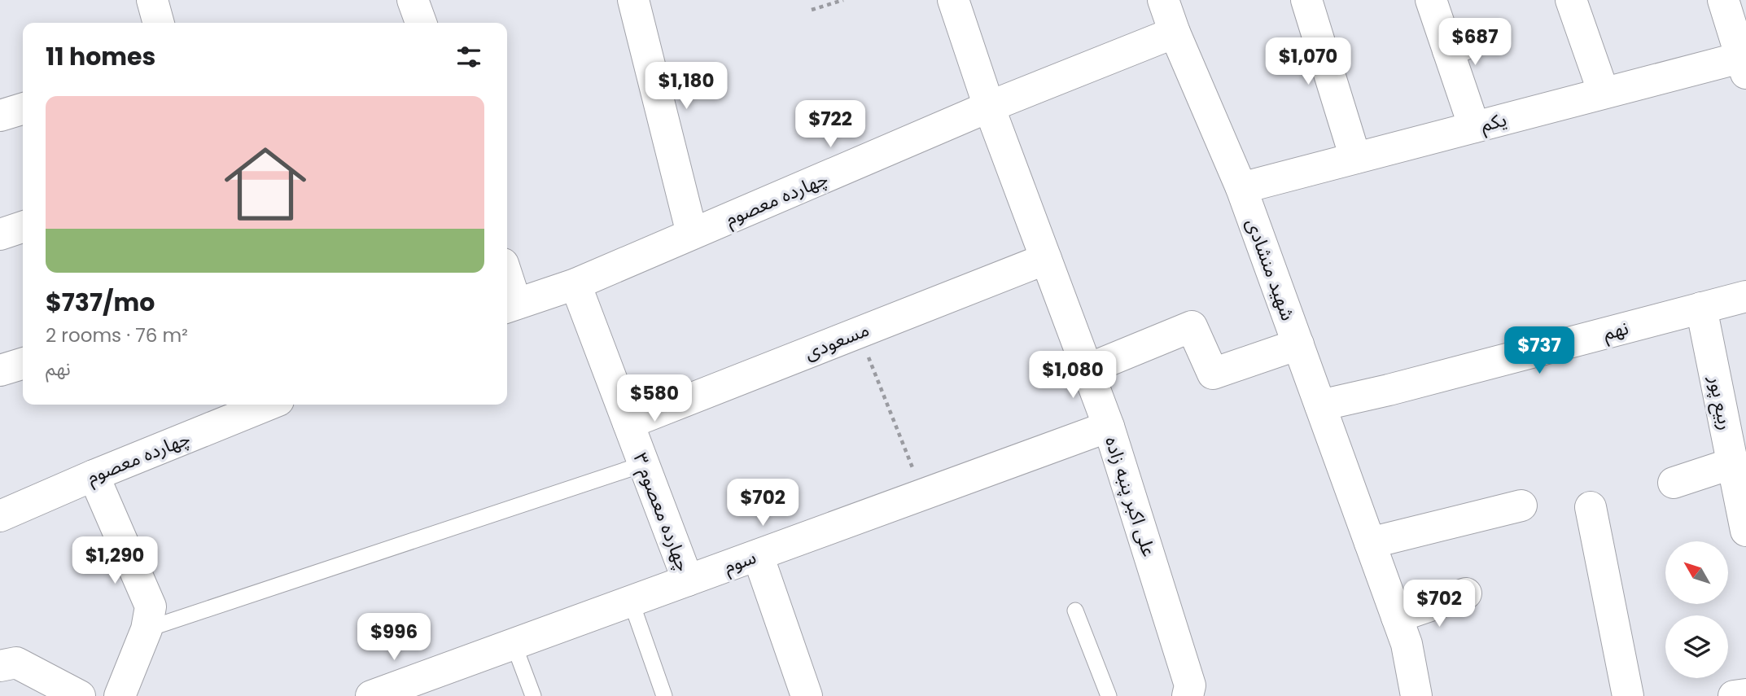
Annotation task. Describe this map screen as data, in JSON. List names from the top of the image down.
{
  "streets": {
    "street": [
      "یکم",
      "چهارده معصوم",
      "شهید منشادی",
      "نهم",
      "مسعودی",
      "ربیع پور",
      "علی اکبر پنبه زاده",
      "چهارده معصوم ۳",
      "سوم"
    ]
  },
  "crossings": [
    ["یکم", "شهید منشادی"],
    ["چهارده معصوم", "شهید منشادی"],
    ["چهارده معصوم", "علی اکبر پنبه زاده"],
    ["چهارده معصوم", "چهارده معصوم ۳"],
    ["شهید منشادی", "نهم"],
    ["نهم", "ربیع پور"],
    ["مسعودی", "علی اکبر پنبه زاده"],
    ["مسعودی", "چهارده معصوم ۳"],
    ["علی اکبر پنبه زاده", "سوم"],
    ["چهارده معصوم ۳", "سوم"]
  ],
  "north": "top left",
  "page": {
    "price": [
      "$687",
      "$1,070",
      "$1,180",
      "$722",
      "$737",
      "$1,080",
      "$580",
      "$702",
      "$1,290",
      "$702",
      "$996"
    ],
    "heading": "11 homes",
    "list": [
      {
        "name": "$737/mo",
        "note": "2 rooms · 76 m² · نهم"
      }
    ]
  }
}
